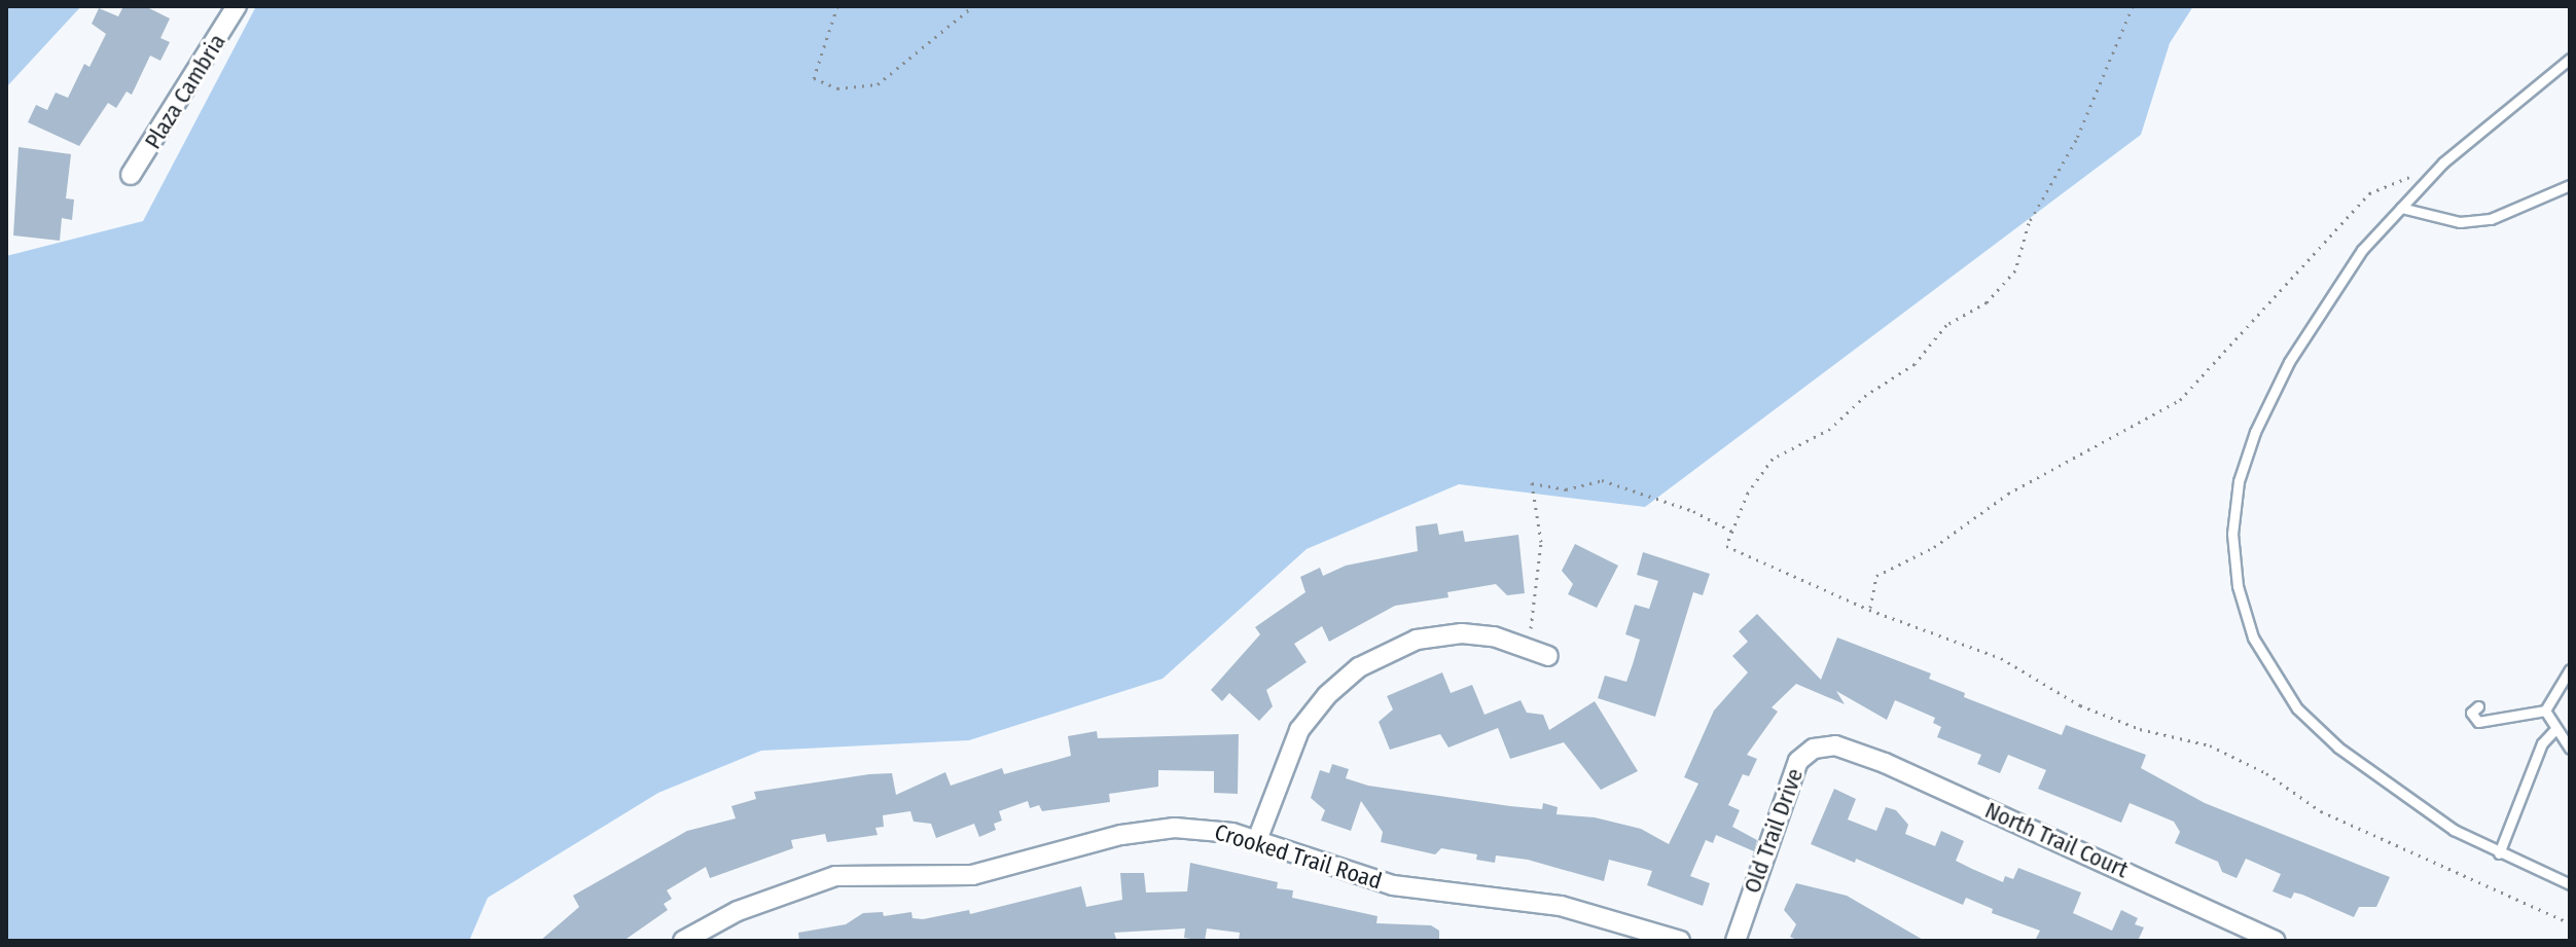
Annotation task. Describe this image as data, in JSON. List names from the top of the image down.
{
  "streets": {
    "street": [
      "Plaza Cambria",
      "Old Trail Drive",
      "North Trail Court",
      "Crooked Trail Road"
    ]
  },
  "crossings": [
    ["Old Trail Drive", "North Trail Court"]
  ]
}
